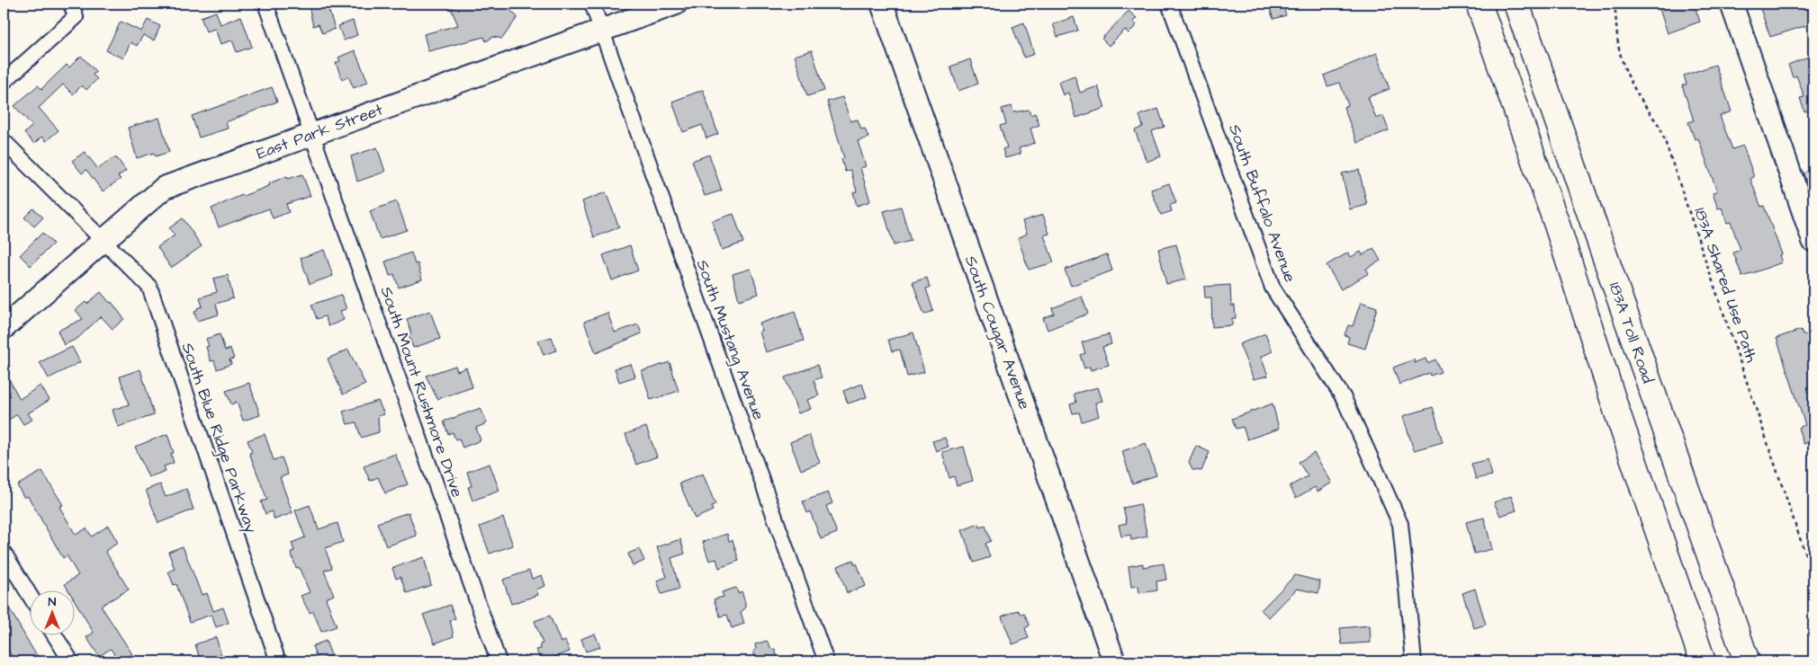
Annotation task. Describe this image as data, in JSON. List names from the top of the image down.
{
  "streets": {
    "highway": ["183A Toll Road"],
    "street": [
      "East Park Street",
      "South Buffalo Avenue",
      "South Cougar Avenue",
      "South Mustang Avenue",
      "South Mount Rushmore Drive",
      "South Blue Ridge Parkway"
    ],
    "path": ["183A Shared Use Path"]
  },
  "crossings": [
    ["East Park Street", "South Mustang Avenue"],
    ["East Park Street", "South Mount Rushmore Drive"],
    ["East Park Street", "South Blue Ridge Parkway"]
  ],
  "north": "top"
}
